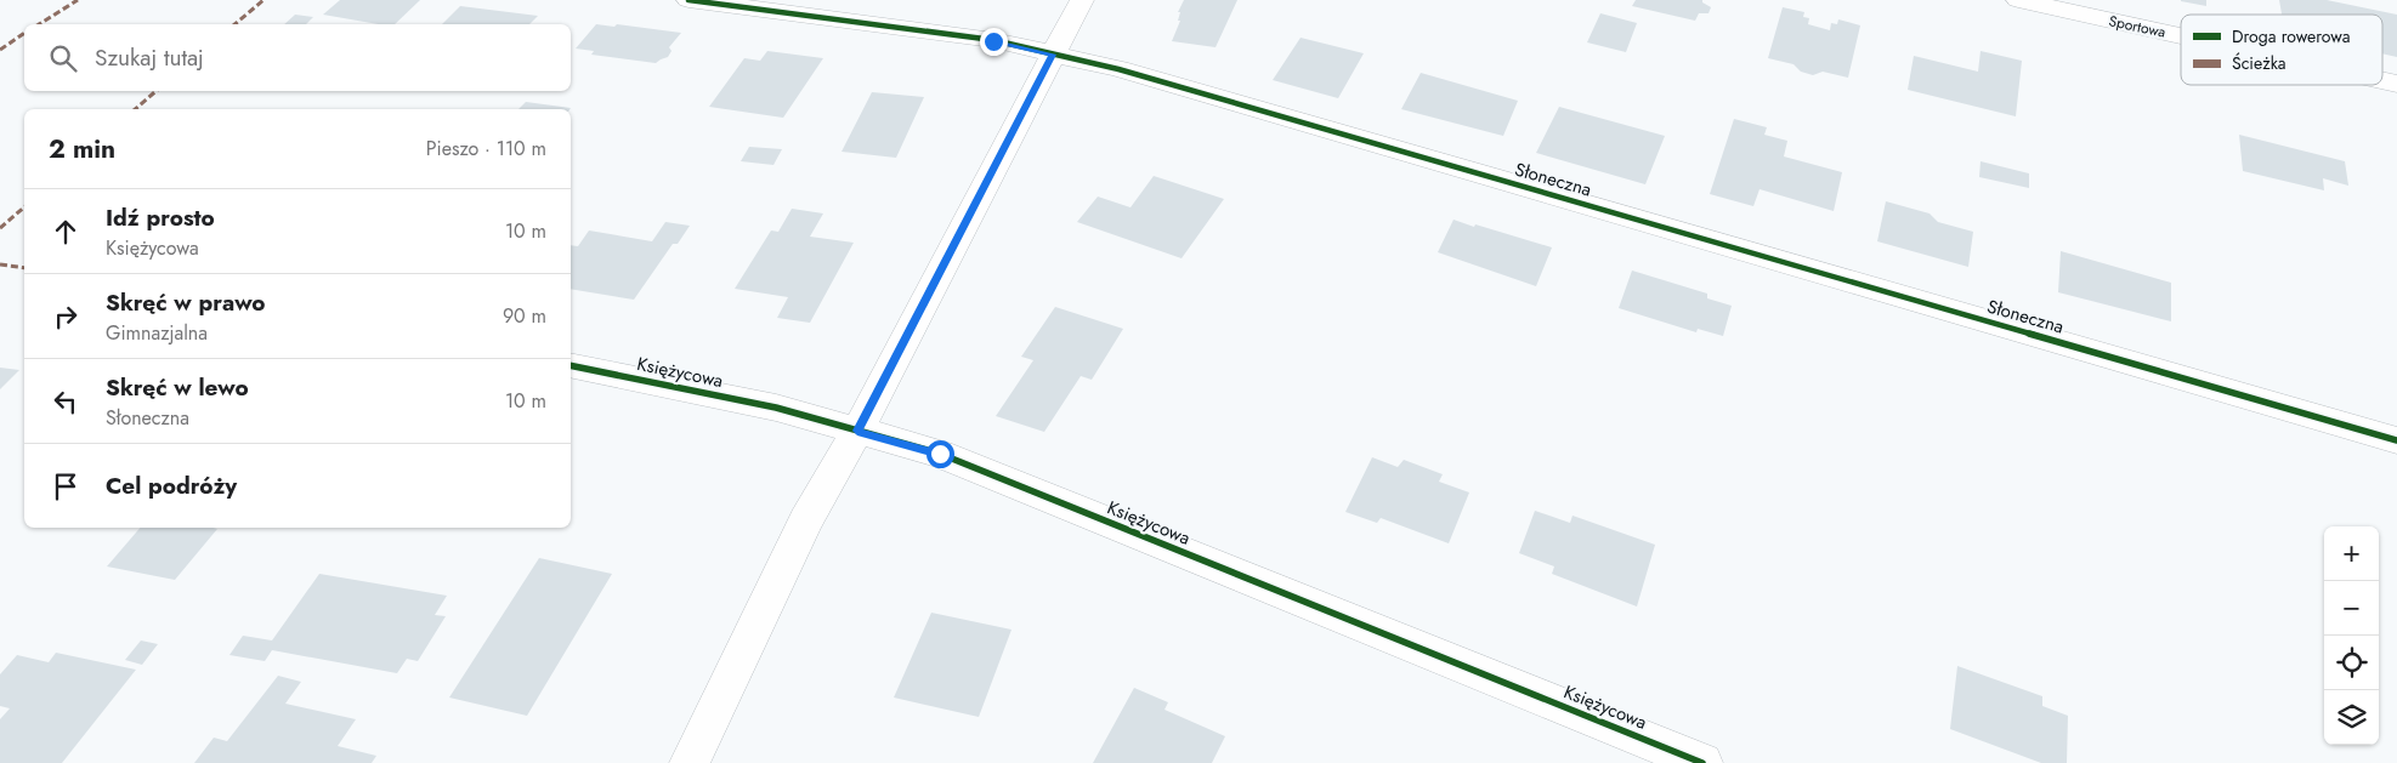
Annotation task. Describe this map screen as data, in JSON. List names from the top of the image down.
{
  "streets": {
    "street": ["Sportowa", "Słoneczna", "Księżycowa"]
  },
  "legend": ["Droga rowerowa", "Ścieżka"],
  "page": {
    "search": "Szukaj tutaj",
    "heading": ["2 min", "Pieszo · 110 m"],
    "list": [
      ["Idź prosto", "Księżycowa", "10 m"],
      ["Skręć w prawo", "Gimnazjalna", "90 m"],
      ["Skręć w lewo", "Słoneczna", "10 m"],
      "Cel podróży"
    ],
    "map_buttons": ["+", "−"]
  }
}
